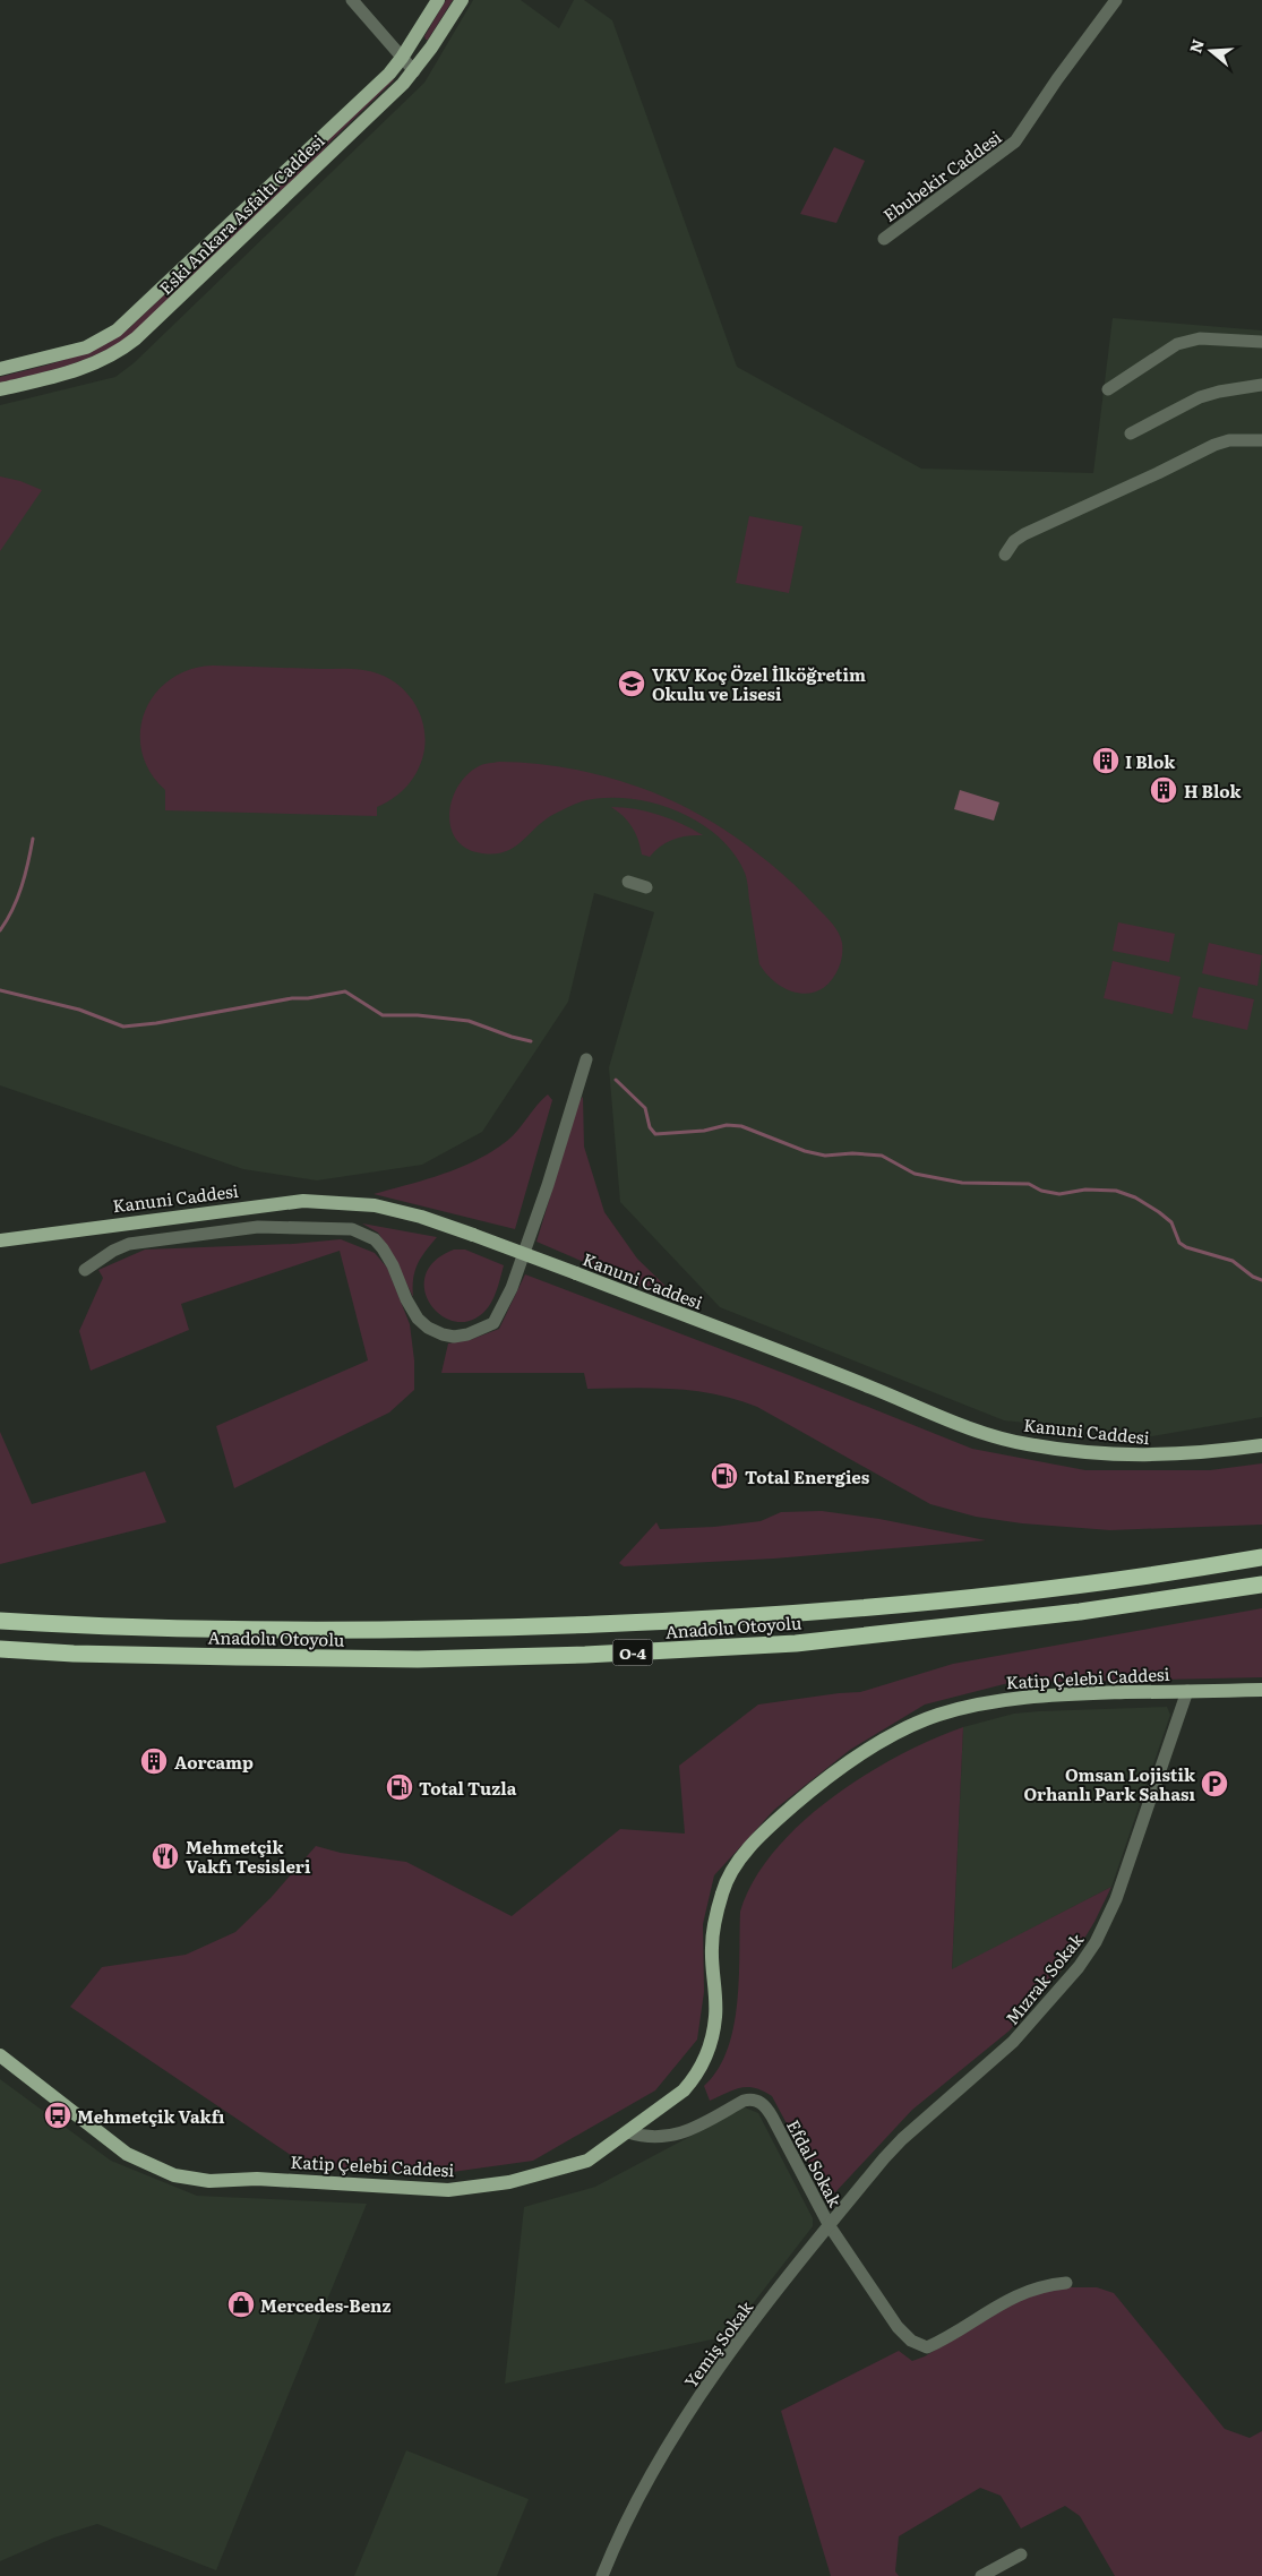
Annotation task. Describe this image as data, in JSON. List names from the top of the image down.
{
  "streets": {
    "highway": ["Anadolu Otoyolu", "O-4"],
    "main road": ["Eski Ankara Asfaltı Caddesi", "Kanuni Caddesi", "Katip Çelebi Caddesi"],
    "street": [
      "Ebubekir Caddesi",
      "Mızrak Sokak",
      "Efdal Sokak",
      "Yemiş Sokak"
    ]
  },
  "crossings": [
    ["Katip Çelebi Caddesi", "Mızrak Sokak"],
    ["Katip Çelebi Caddesi", "Efdal Sokak"],
    ["Mızrak Sokak", "Efdal Sokak"],
    ["Mızrak Sokak", "Yemiş Sokak"],
    ["Efdal Sokak", "Yemiş Sokak"]
  ],
  "places": {
    "school or university": ["VKV Koç Özel İlköğretim Okulu ve Lisesi"],
    "building": ["I Blok", "H Blok", "Aorcamp"],
    "fuel station": ["Total Energies", "Total Tuzla"],
    "parking": ["Omsan Lojistik Orhanlı Park Sahası"],
    "restaurant": ["Mehmetçik Vakfı Tesisleri"],
    "bus stop": ["Mehmetçik Vakfı"],
    "shop": ["Mercedes-Benz"]
  },
  "north": "left"
}
